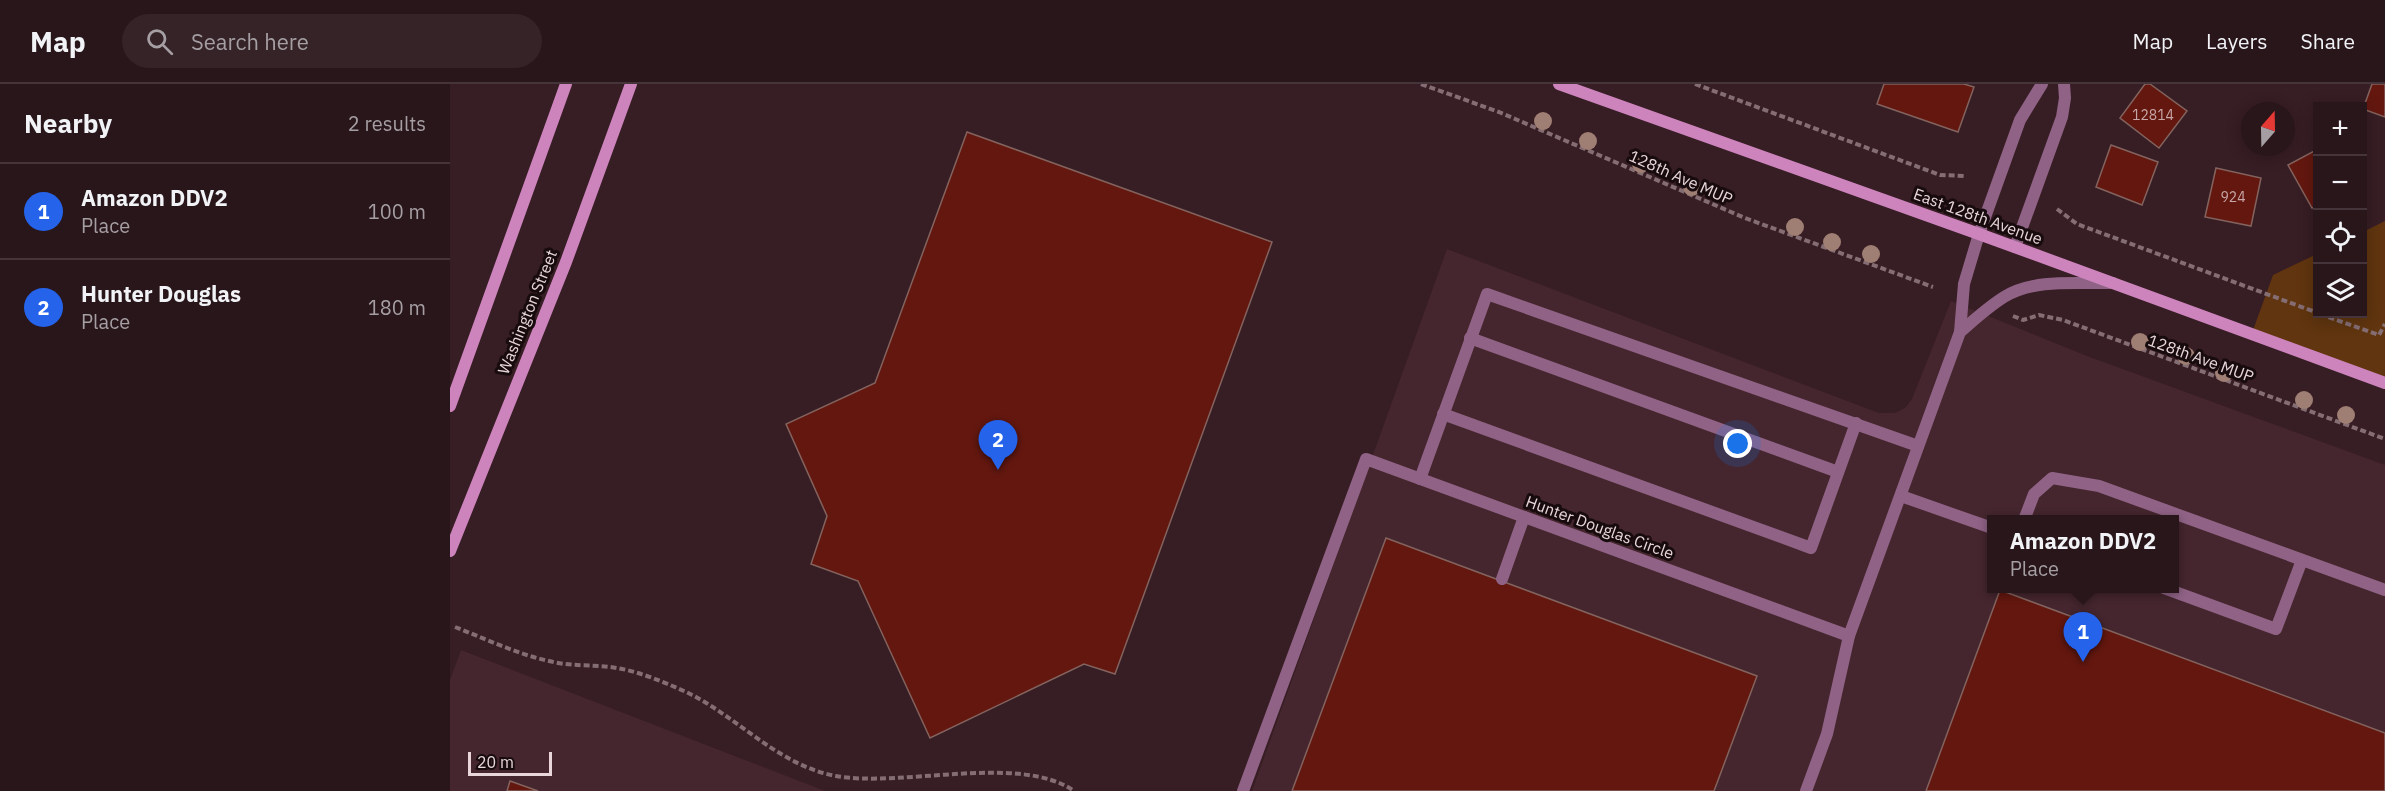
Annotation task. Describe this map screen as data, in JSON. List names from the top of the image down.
{
  "streets": {
    "main road": ["East 128th Avenue", "Washington Street"],
    "street": ["Hunter Douglas Circle"],
    "path": ["128th Ave MUP"]
  },
  "house_numbers": ["12814", "924"],
  "scale_bar": "20 m",
  "north": "top",
  "page": {
    "header": "Map",
    "search": "Search here",
    "nav": ["Map", "Layers", "Share"],
    "heading": ["Nearby", "2 results"],
    "map_buttons": ["+", "−"],
    "list": [
      {
        "mark": "1",
        "name": "Amazon DDV2",
        "note": "Place",
        "value": "100 m"
      },
      {
        "mark": "2",
        "name": "Hunter Douglas",
        "note": "Place",
        "value": "180 m"
      }
    ],
    "pins": ["2", "1"],
    "popup": ["Amazon DDV2", "Place"],
    "scale": "20 m"
  }
}
